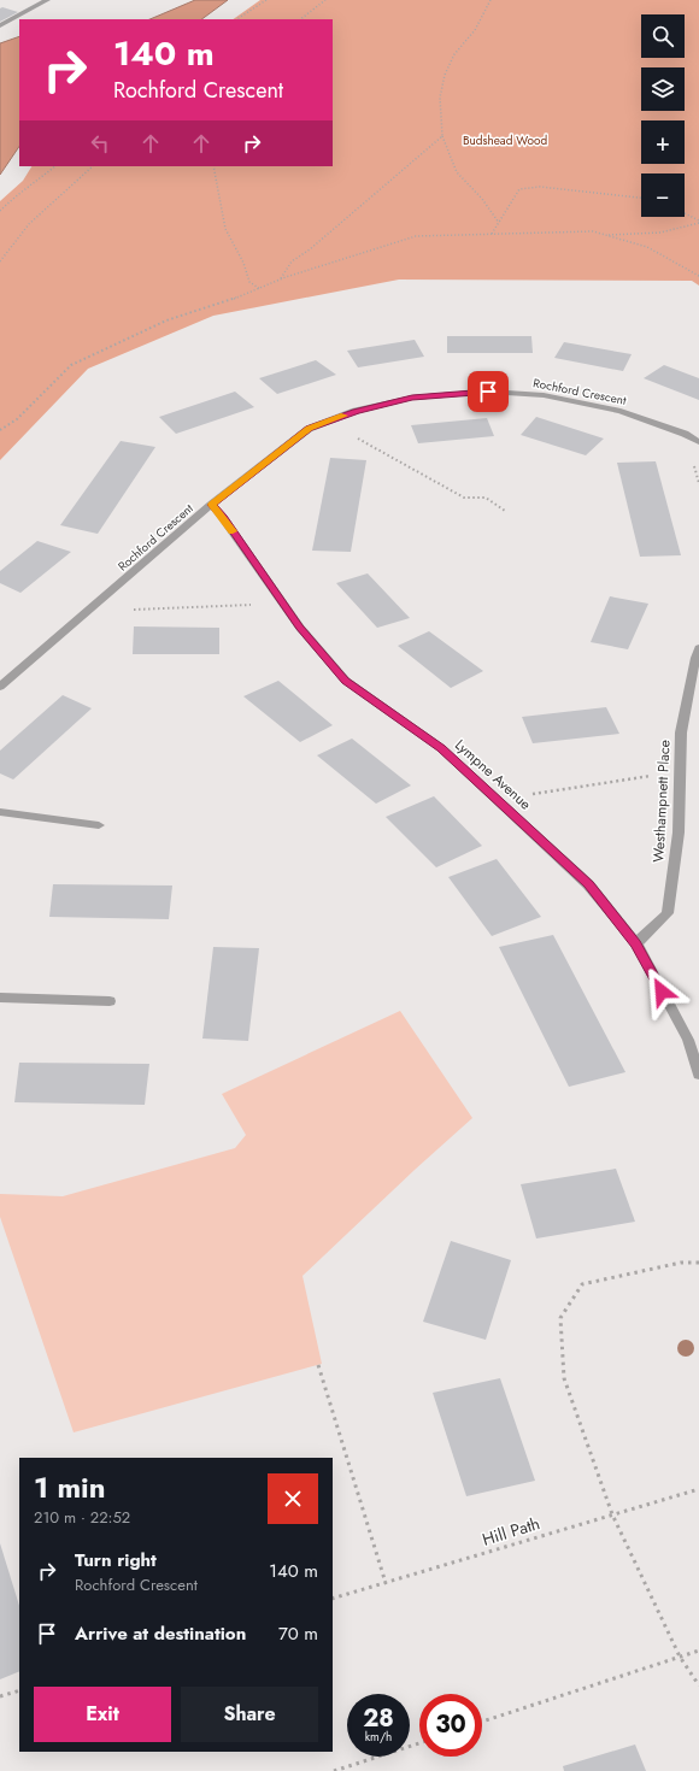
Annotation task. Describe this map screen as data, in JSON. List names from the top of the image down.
{
  "streets": {
    "street": ["Rochford Crescent", "Lympne Avenue", "Westhampnett Place"],
    "path": ["Hill Path"]
  },
  "crossings": [
    ["Rochford Crescent", "Lympne Avenue"],
    ["Lympne Avenue", "Westhampnett Place"]
  ],
  "parks": ["Budshead Wood"],
  "page": {
    "map_buttons": ["+", "−"],
    "turn": ["140 m", "Rochford Crescent"],
    "heading": ["1 min", "210 m · 22:52"],
    "list": [
      {
        "name": "Turn right",
        "note": "Rochford Crescent",
        "value": "140 m"
      },
      {
        "name": "Arrive at destination",
        "value": "70 m"
      }
    ],
    "buttons": ["Exit", "Share"],
    "speed": "28 km/h",
    "limit": "30"
  }
}
